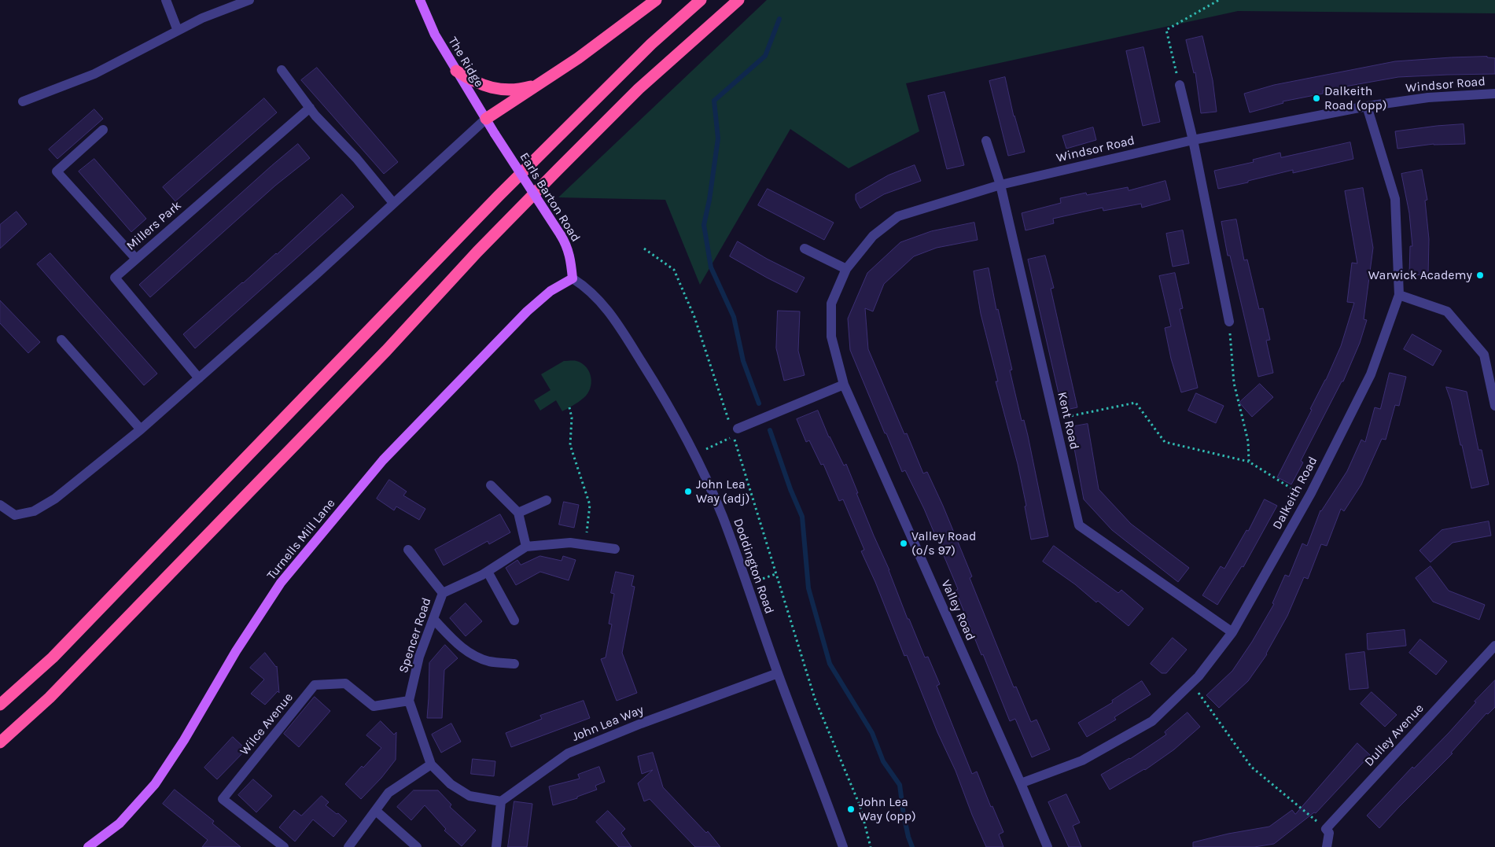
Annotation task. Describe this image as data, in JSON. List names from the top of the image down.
{
  "streets": {
    "main road": ["The Ridge", "Earls Barton Road", "Turnells Mill Lane"],
    "street": [
      "Windsor Road",
      "Millers Park",
      "Kent Road",
      "Dalkeith Road",
      "Doddington Road",
      "Valley Road",
      "Spencer Road",
      "John Lea Way",
      "Wilce Avenue",
      "Dulley Avenue"
    ]
  },
  "crossings": [
    ["The Ridge", "Earls Barton Road"],
    ["Windsor Road", "Kent Road"],
    ["Windsor Road", "Dalkeith Road"],
    ["Windsor Road", "Valley Road"],
    ["Earls Barton Road", "Turnells Mill Lane"],
    ["Earls Barton Road", "Doddington Road"],
    ["Kent Road", "Dalkeith Road"],
    ["Dalkeith Road", "Valley Road"],
    ["Turnells Mill Lane", "Doddington Road"],
    ["Doddington Road", "John Lea Way"],
    ["Spencer Road", "Wilce Avenue"]
  ],
  "places": [
    "Dalkeith Road (opp)",
    "Warwick Academy",
    "John Lea Way (adj)",
    "Valley Road (o/s 97)",
    "John Lea Way (opp)"
  ]
}
